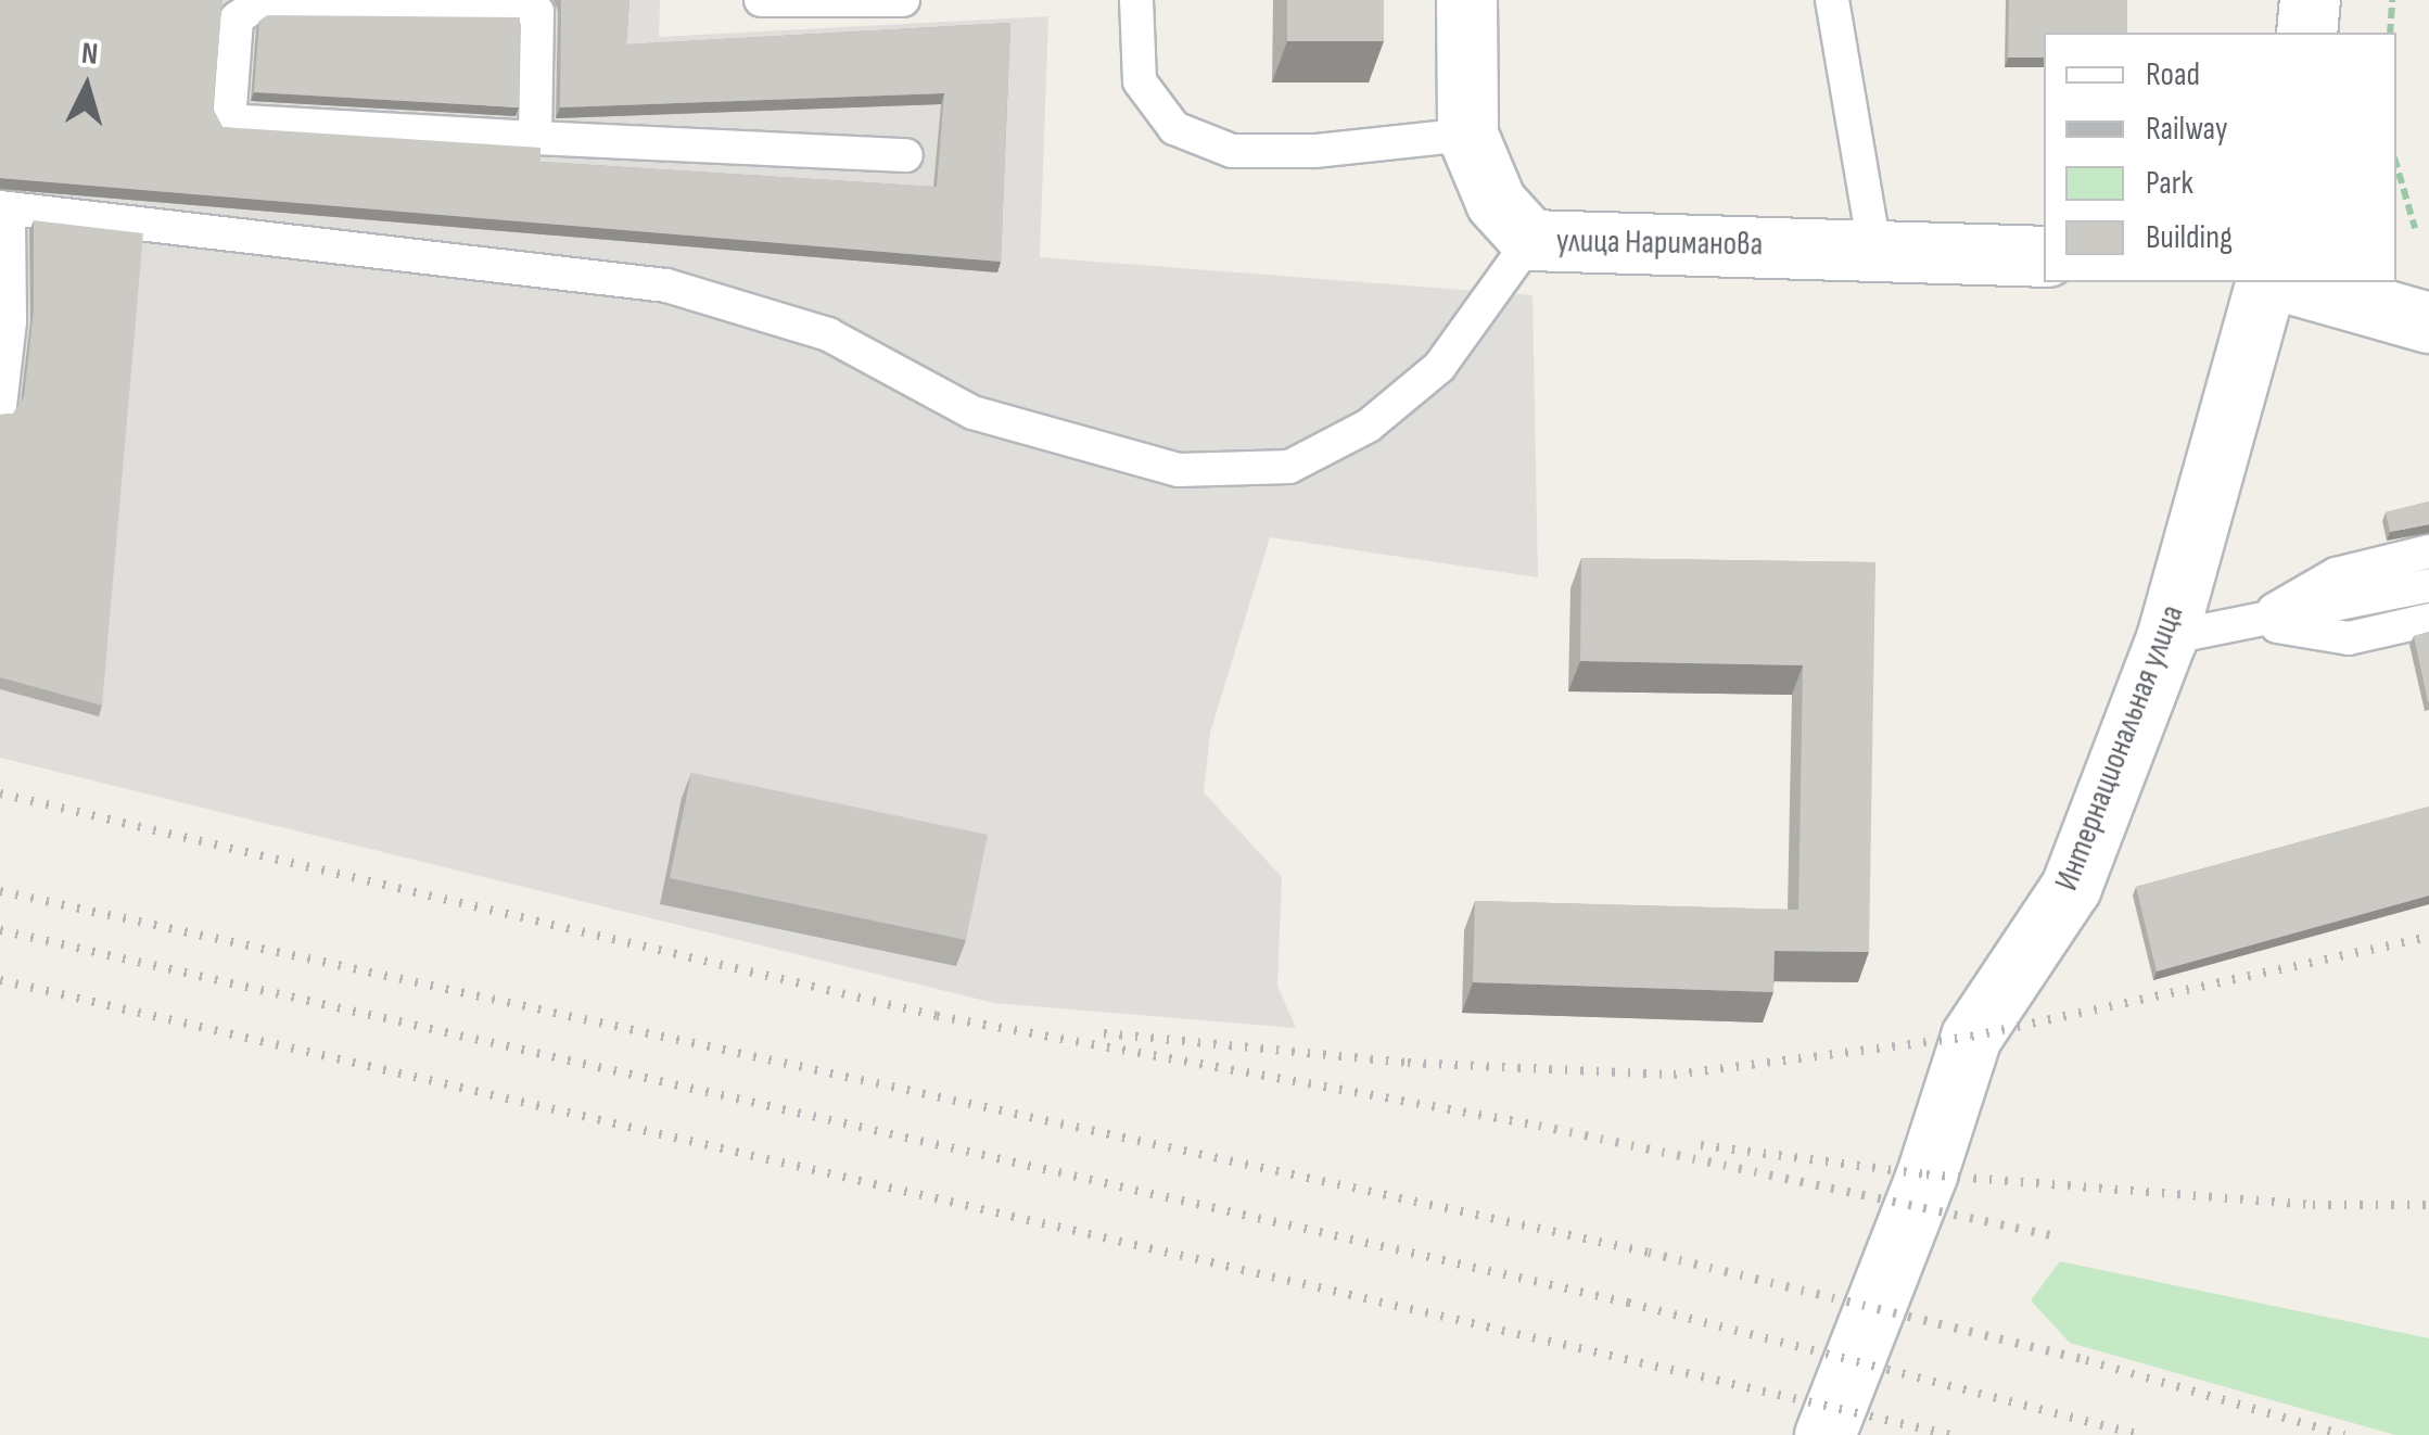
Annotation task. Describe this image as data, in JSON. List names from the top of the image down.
{
  "streets": {
    "street": ["улица Нариманова", "Интернациональная улица"]
  },
  "legend": [
    "Road",
    "Railway",
    "Park",
    "Building"
  ],
  "north": "top"
}
